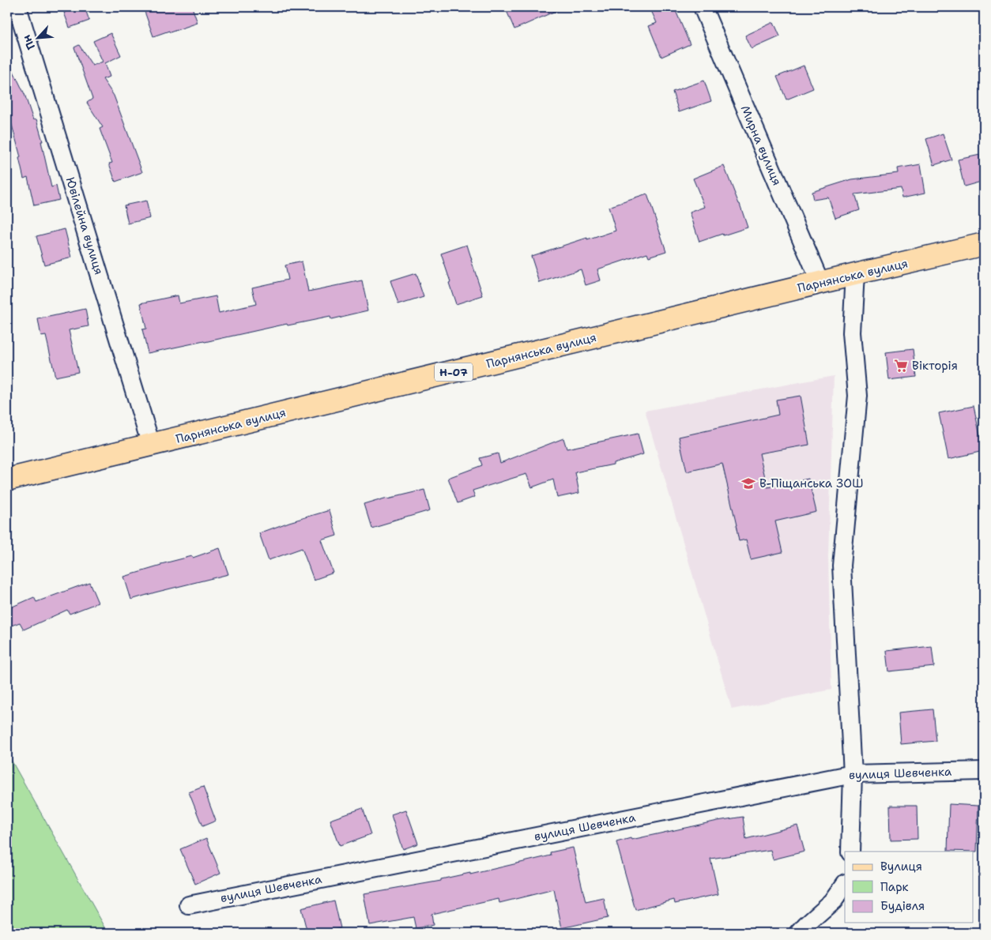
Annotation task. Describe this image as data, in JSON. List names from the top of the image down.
{
  "streets": {
    "main road": ["Парнянська вулиця", "Н-07"],
    "street": ["Мирна вулиця", "Ювілейна вулиця", "вулиця Шевченка"]
  },
  "crossings": [
    ["Мирна вулиця", "Парнянська вулиця"],
    ["Ювілейна вулиця", "Парнянська вулиця"]
  ],
  "places": {
    "supermarket": ["Вікторія"],
    "school or university": ["В-Піщанська ЗОШ"]
  },
  "legend": ["Вулиця", "Парк", "Будівля"],
  "north": "bottom left"
}
